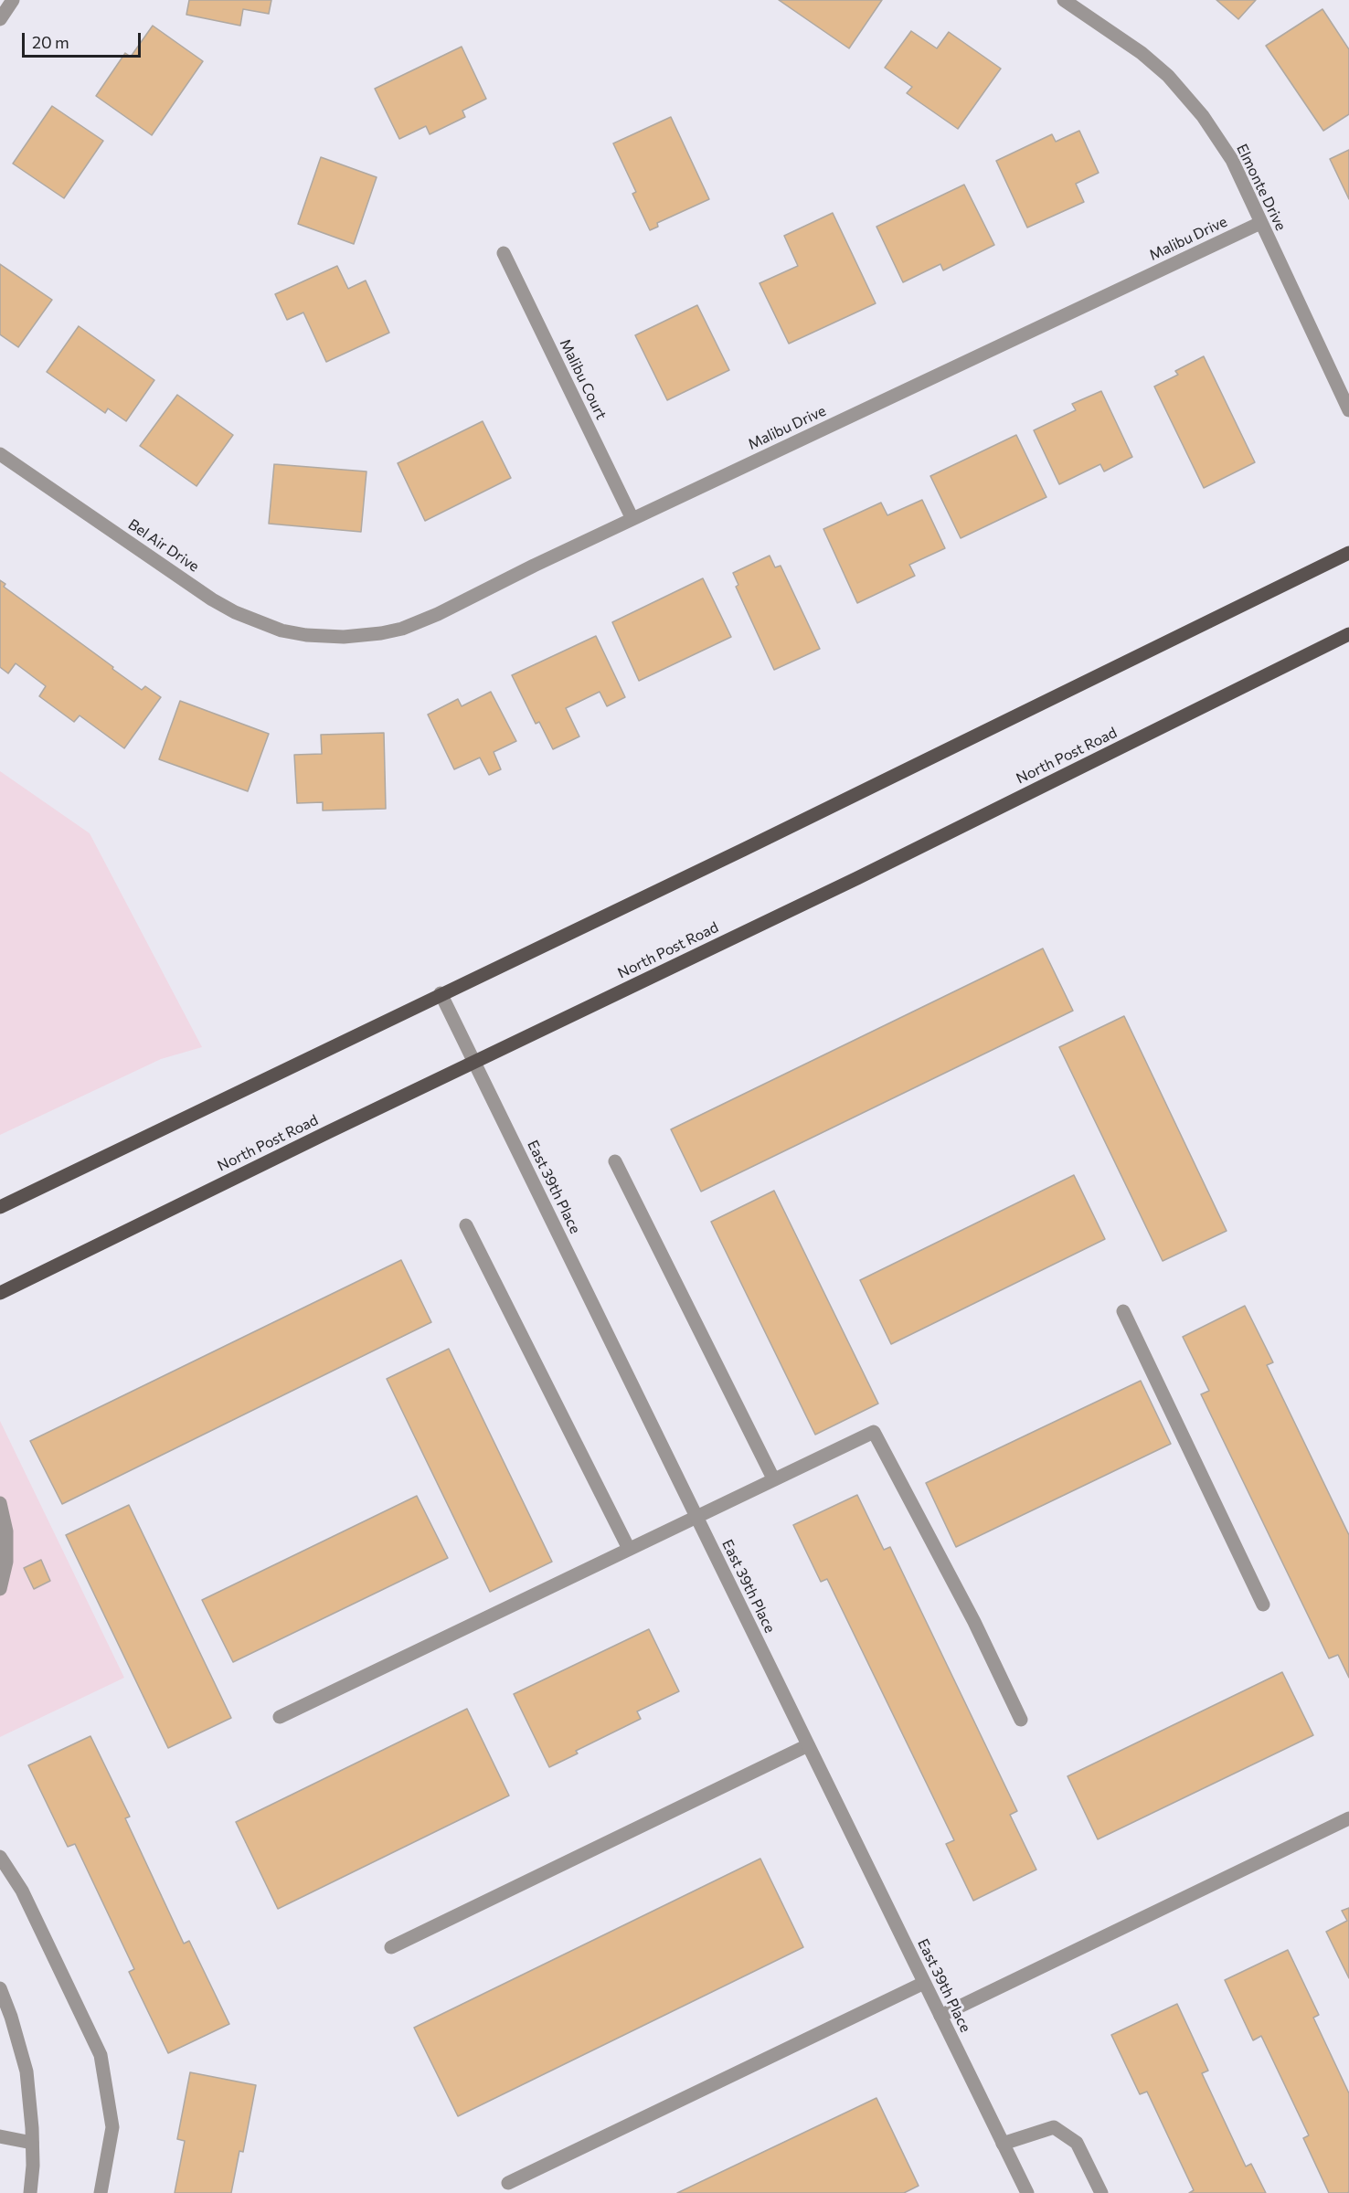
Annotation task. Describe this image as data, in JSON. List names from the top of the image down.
{
  "streets": {
    "main road": ["North Post Road"],
    "street": [
      "Elmonte Drive",
      "Malibu Drive",
      "Malibu Court",
      "Bel Air Drive",
      "East 39th Place"
    ]
  },
  "crossings": [
    ["Elmonte Drive", "Malibu Drive"],
    ["Malibu Drive", "Malibu Court"],
    ["Malibu Drive", "Bel Air Drive"],
    ["North Post Road", "East 39th Place"]
  ],
  "scale_bar": "20 m"
}
